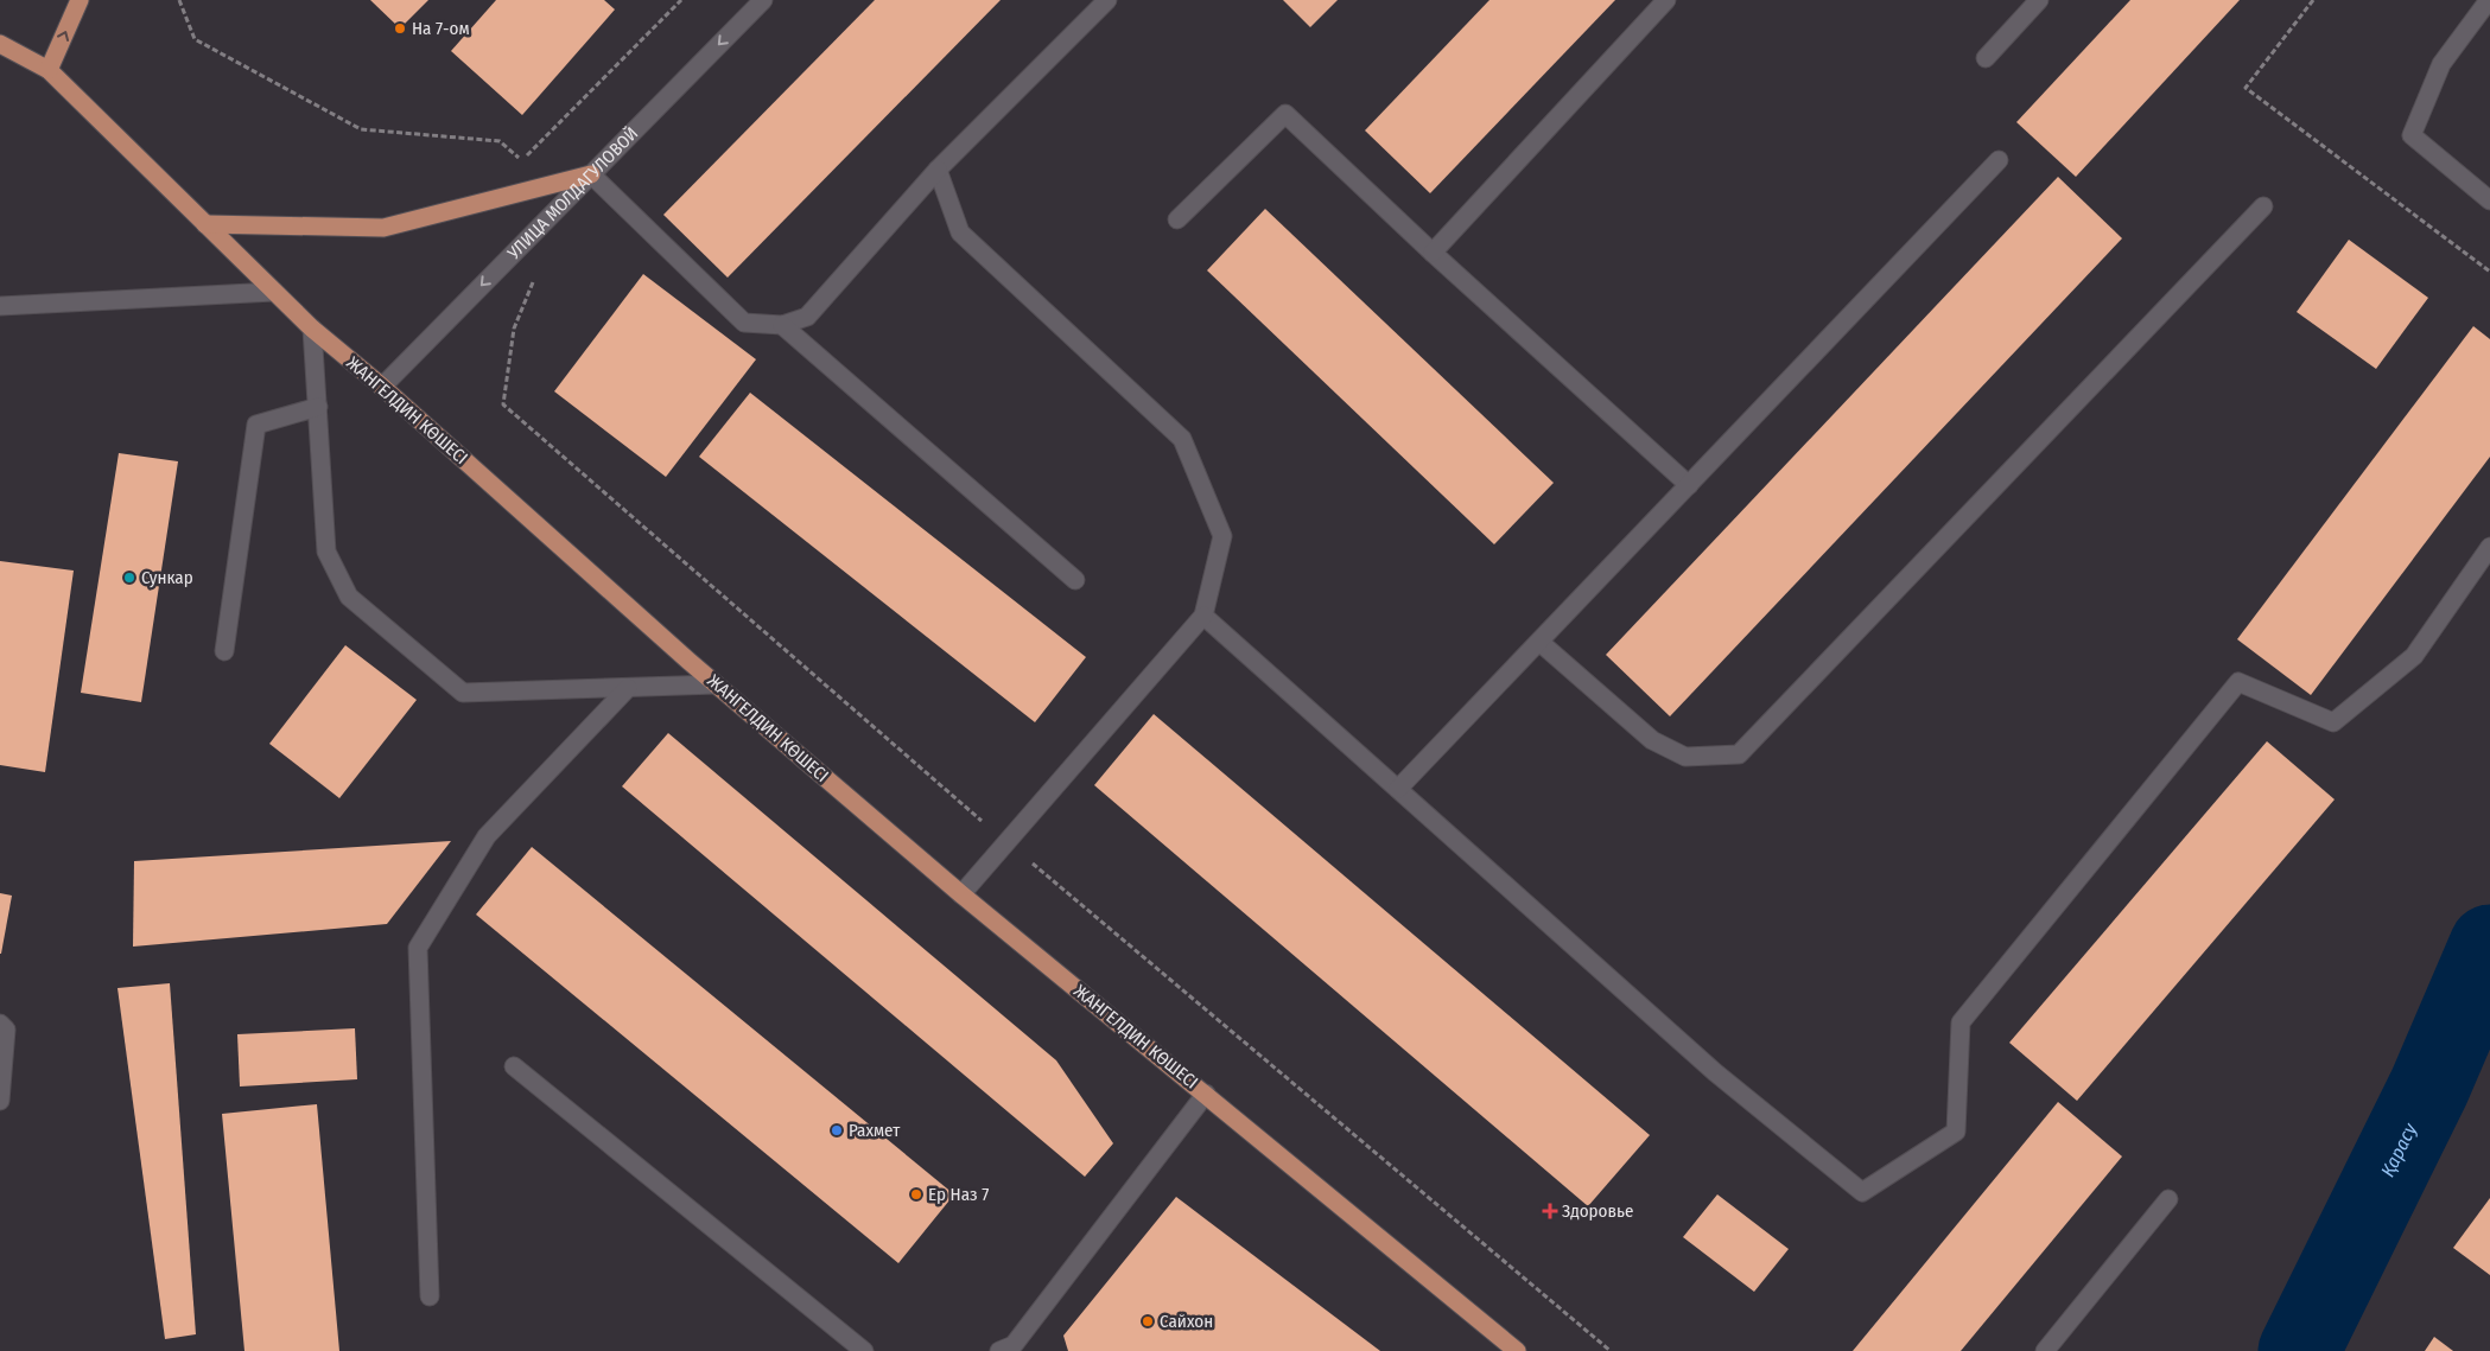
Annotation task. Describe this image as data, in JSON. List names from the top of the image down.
{
  "streets": {
    "main road": ["ЖАНГЕЛДИН КӨШЕСІ"],
    "street": ["УЛИЦА МОЛДАГУЛОВОЙ"]
  },
  "crossings": [
    ["УЛИЦА МОЛДАГУЛОВОЙ", "ЖАНГЕЛДИН КӨШЕСІ"]
  ],
  "one_way": ["УЛИЦА МОЛДАГУЛОВОЙ"],
  "water": ["Қарасу"],
  "places": {
    "other": [
      "На 7-ом",
      "Сункар",
      "Рахмет",
      "Ер Наз 7",
      "Сайхон"
    ],
    "health": ["Здоровье"]
  }
}
